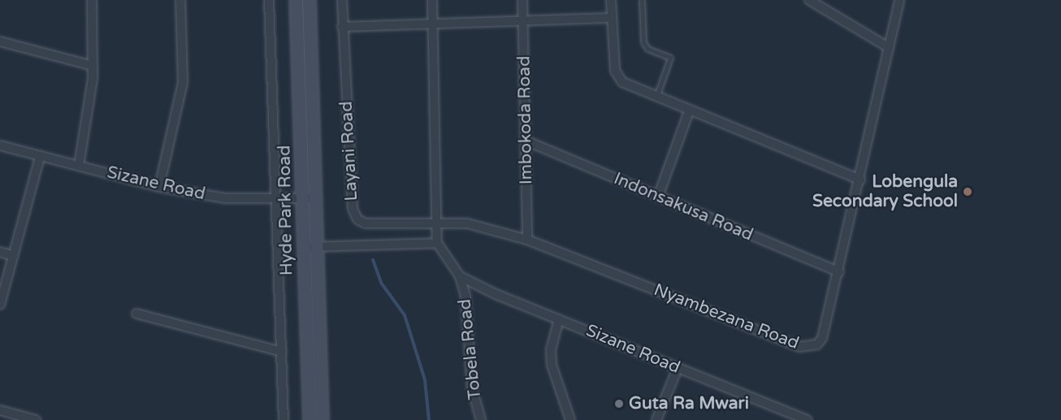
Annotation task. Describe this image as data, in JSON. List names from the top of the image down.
{
  "streets": {
    "street": [
      "Imbokoda Road",
      "Layani Road",
      "Sizane Road",
      "Indonsakusa Road",
      "Hyde Park Road",
      "Nyambezana Road",
      "Tobela Road"
    ]
  },
  "crossings": [
    ["Imbokoda Road", "Indonsakusa Road"],
    ["Imbokoda Road", "Nyambezana Road"],
    ["Layani Road", "Nyambezana Road"],
    ["Sizane Road", "Hyde Park Road"],
    ["Sizane Road", "Tobela Road"],
    ["Indonsakusa Road", "Nyambezana Road"]
  ],
  "places": ["Lobengula Secondary School", "Guta Ra Mwari"]
}
